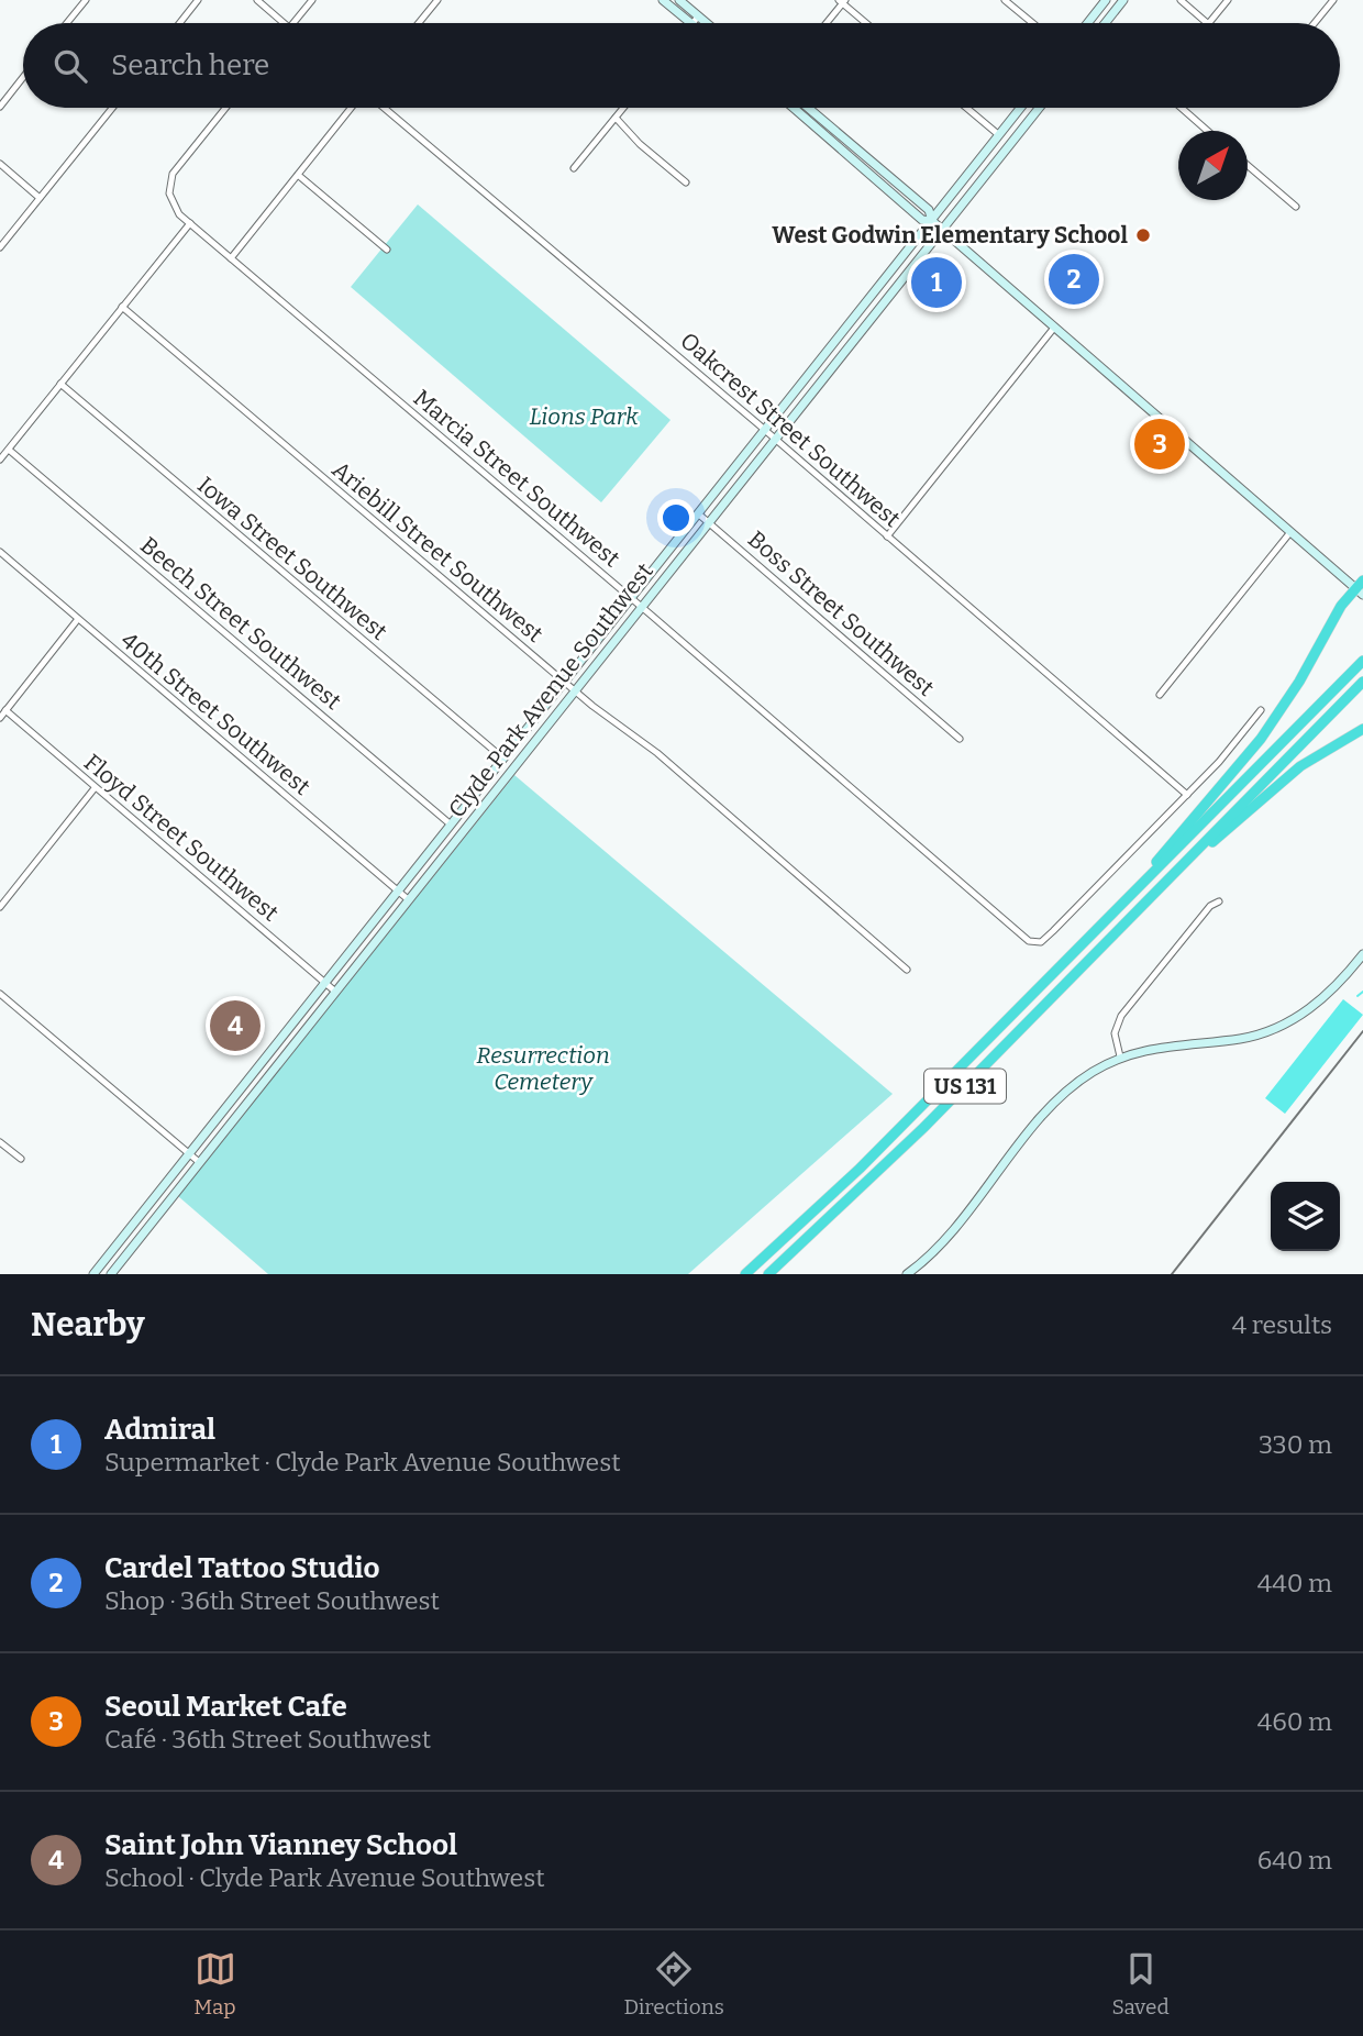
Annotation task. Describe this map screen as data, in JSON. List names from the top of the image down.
{
  "streets": {
    "highway": ["US 131"],
    "main road": ["Clyde Park Avenue Southwest"],
    "street": [
      "Oakcrest Street Southwest",
      "Marcia Street Southwest",
      "Ariebill Street Southwest",
      "Iowa Street Southwest",
      "Boss Street Southwest",
      "Beech Street Southwest",
      "40th Street Southwest",
      "Floyd Street Southwest"
    ]
  },
  "crossings": [
    ["Oakcrest Street Southwest", "Marcia Street Southwest"],
    ["Oakcrest Street Southwest", "Clyde Park Avenue Southwest"],
    ["Marcia Street Southwest", "Clyde Park Avenue Southwest"],
    ["Ariebill Street Southwest", "Clyde Park Avenue Southwest"],
    ["Iowa Street Southwest", "Clyde Park Avenue Southwest"],
    ["Boss Street Southwest", "Clyde Park Avenue Southwest"],
    ["Beech Street Southwest", "Clyde Park Avenue Southwest"],
    ["Clyde Park Avenue Southwest", "40th Street Southwest"],
    ["Clyde Park Avenue Southwest", "Floyd Street Southwest"]
  ],
  "parks": ["Lions Park", "Resurrection Cemetery"],
  "places": ["West Godwin Elementary School"],
  "north": "top right",
  "page": {
    "search": "Search here",
    "pins": [
      "2",
      "1",
      "3",
      "4"
    ],
    "heading": ["Nearby", "4 results"],
    "list": [
      {
        "mark": "1",
        "name": "Admiral",
        "note": "Supermarket · Clyde Park Avenue Southwest",
        "value": "330 m"
      },
      {
        "mark": "2",
        "name": "Cardel Tattoo Studio",
        "note": "Shop · 36th Street Southwest",
        "value": "440 m"
      },
      {
        "mark": "3",
        "name": "Seoul Market Cafe",
        "note": "Café · 36th Street Southwest",
        "value": "460 m"
      },
      {
        "mark": "4",
        "name": "Saint John Vianney School",
        "note": "School · Clyde Park Avenue Southwest",
        "value": "640 m"
      }
    ],
    "nav": ["Map", "Directions", "Saved"]
  }
}
